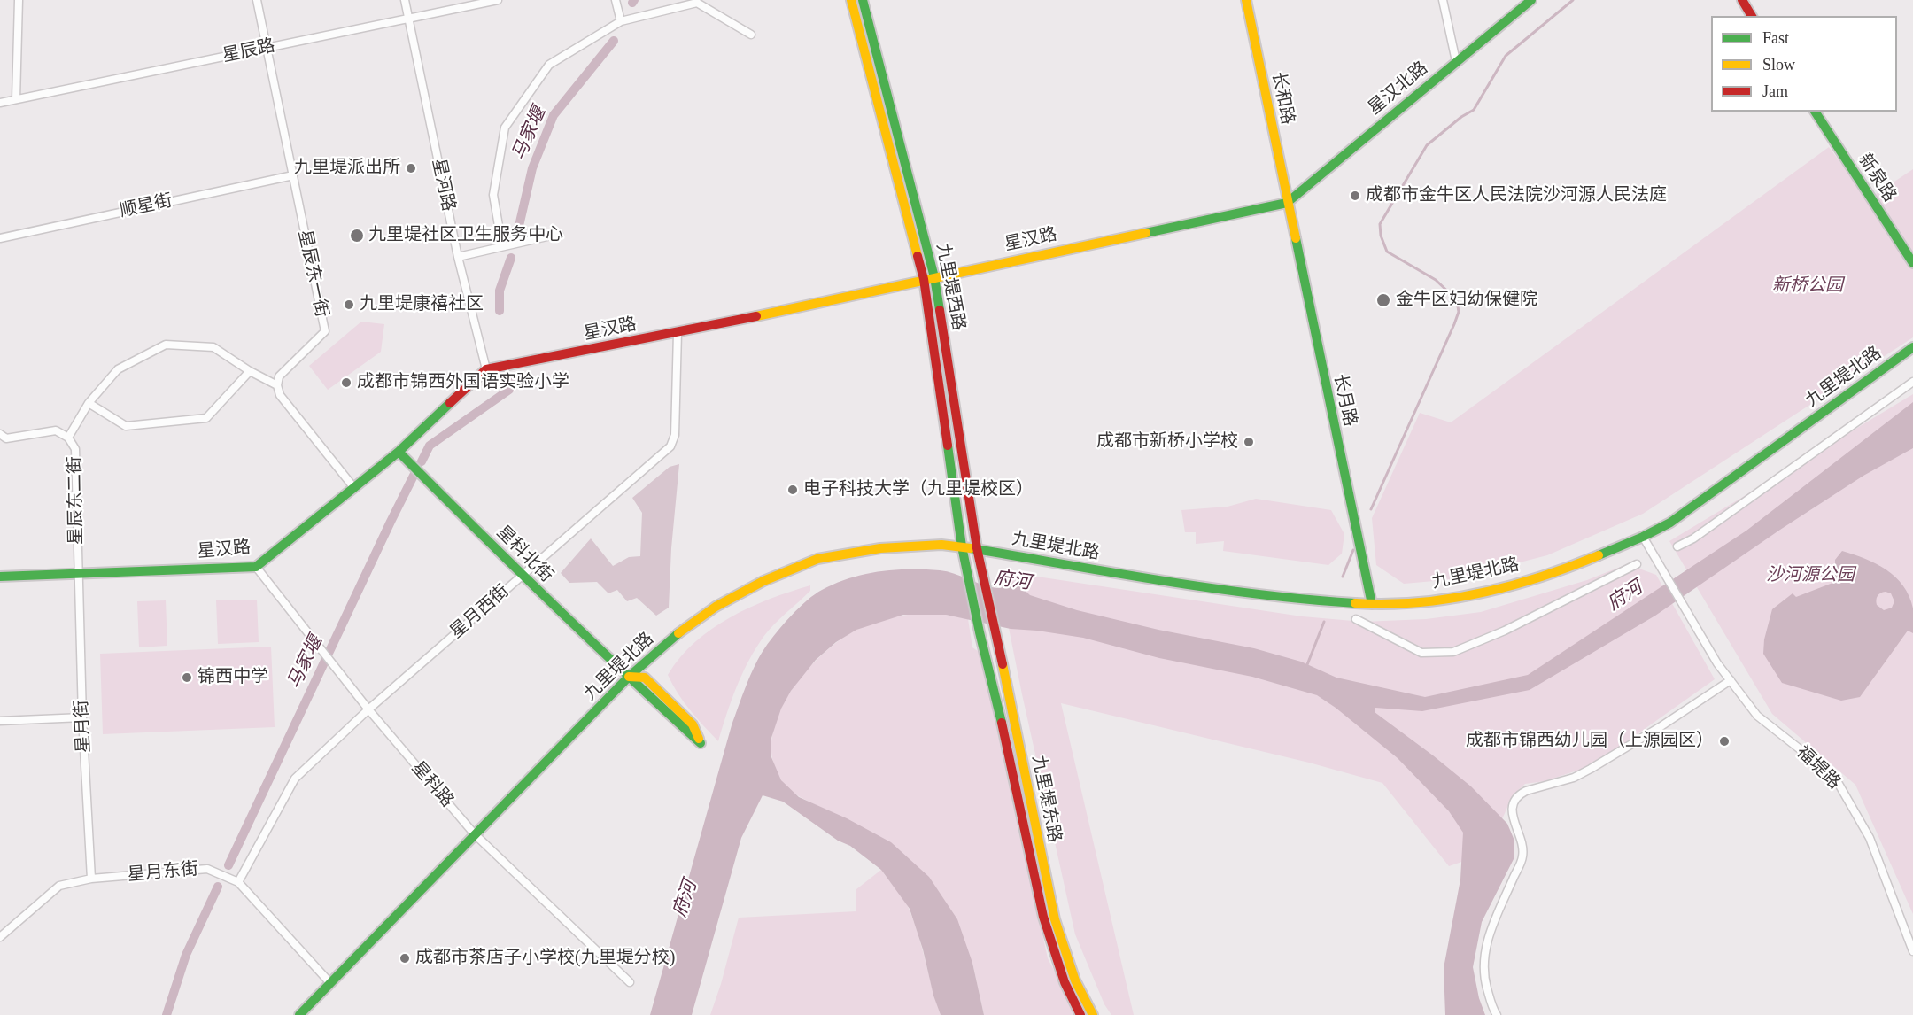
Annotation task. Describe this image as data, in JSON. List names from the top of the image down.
{
  "streets": {
    "street": [
      "星辰路",
      "星汉北路",
      "长和路",
      "新泉路",
      "星河路",
      "顺星街",
      "星汉路",
      "星辰东一街",
      "九里堤西路",
      "九里堤北路",
      "长月路",
      "星辰东二街",
      "星科北街",
      "星月西街",
      "星月街",
      "福堤路",
      "星科路",
      "九里堤东路",
      "星月东街"
    ]
  },
  "crossings": [
    ["星辰路", "星河路"],
    ["星辰路", "星辰东一街"],
    ["星汉北路", "长和路"],
    ["星汉北路", "星汉路"],
    ["星汉北路", "长月路"],
    ["长和路", "星汉路"],
    ["长和路", "长月路"],
    ["星河路", "星汉路"],
    ["顺星街", "星辰东一街"],
    ["星汉路", "九里堤西路"],
    ["星汉路", "长月路"],
    ["星汉路", "星辰东二街"],
    ["星汉路", "星科北街"],
    ["星汉路", "星月西街"],
    ["星汉路", "星月街"],
    ["星汉路", "星科路"],
    ["九里堤西路", "九里堤北路"],
    ["九里堤西路", "九里堤东路"],
    ["九里堤北路", "长月路"],
    ["九里堤北路", "星科北街"],
    ["九里堤北路", "福堤路"],
    ["九里堤北路", "星科路"],
    ["九里堤北路", "星月东街"],
    ["星辰东二街", "星月街"],
    ["星科北街", "星月西街"],
    ["星月西街", "星科路"],
    ["星月西街", "星月东街"],
    ["星月街", "星月东街"]
  ],
  "water": ["马家堰", "府河"],
  "parks": ["新桥公园", "沙河源公园"],
  "places": [
    "九里堤派出所",
    "成都市金牛区人民法院沙河源人民法庭",
    "九里堤社区卫生服务中心",
    "金牛区妇幼保健院",
    "九里堤康禧社区",
    "成都市锦西外国语实验小学",
    "成都市新桥小学校",
    "电子科技大学（九里堤校区）",
    "锦西中学",
    "成都市锦西幼儿园（上源园区）",
    "成都市茶店子小学校(九里堤分校)"
  ],
  "legend": ["Fast", "Slow", "Jam"]
}
